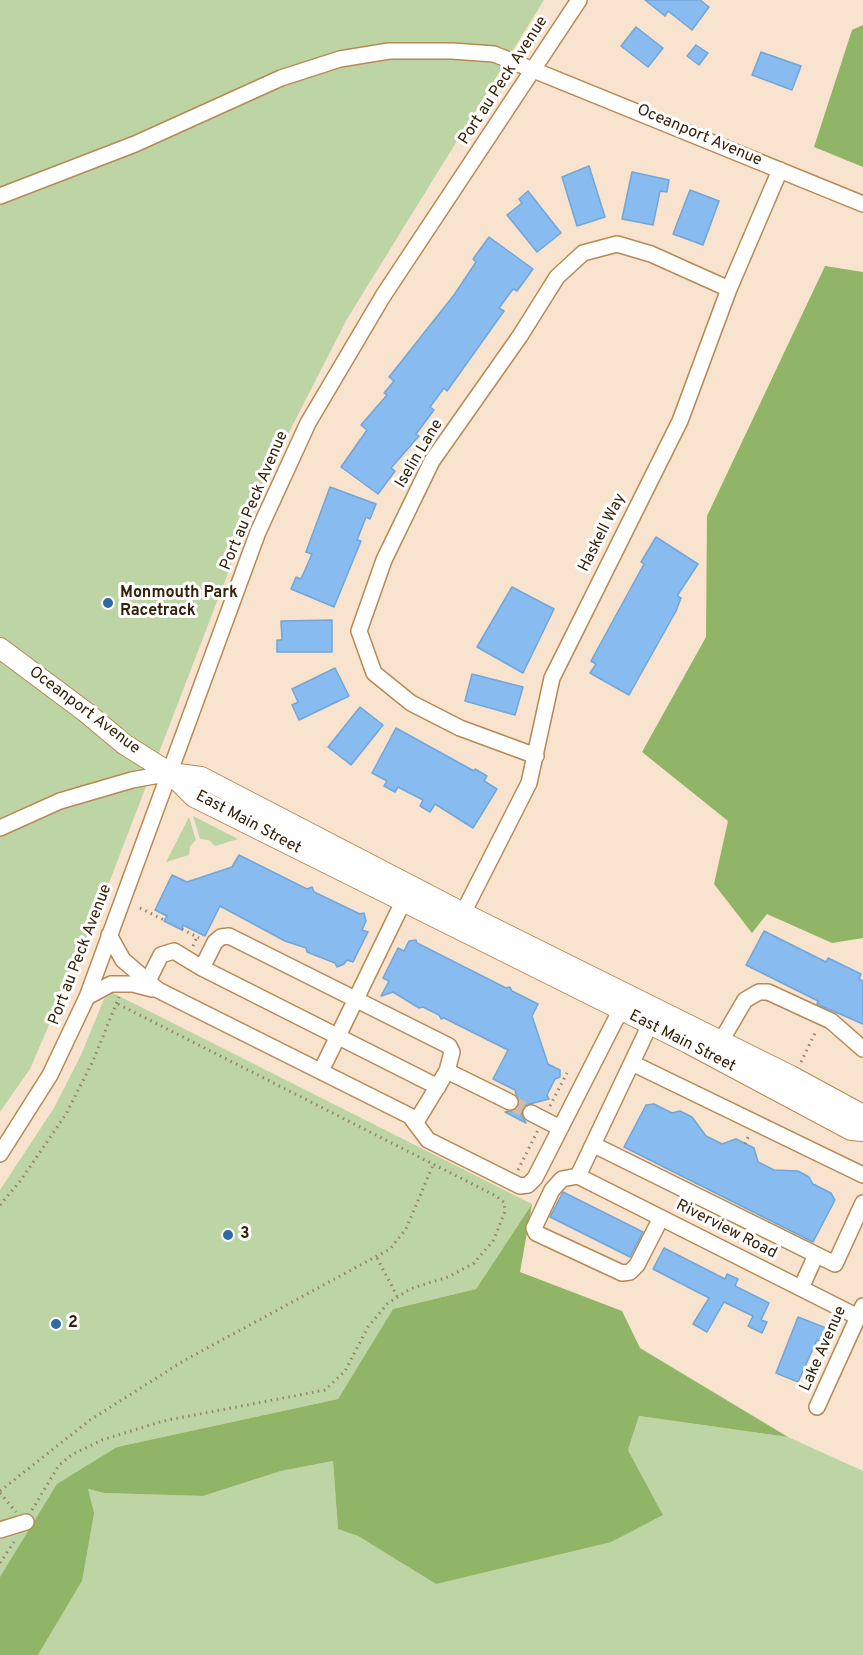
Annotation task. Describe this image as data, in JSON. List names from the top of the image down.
{
  "streets": {
    "main road": ["Oceanport Avenue", "East Main Street"],
    "street": [
      "Port au Peck Avenue",
      "Iselin Lane",
      "Haskell Way",
      "Riverview Road",
      "Lake Avenue"
    ]
  },
  "crossings": [
    ["Port au Peck Avenue", "Oceanport Avenue"],
    ["Port au Peck Avenue", "East Main Street"],
    ["Oceanport Avenue", "Haskell Way"],
    ["Oceanport Avenue", "East Main Street"],
    ["Iselin Lane", "Haskell Way"],
    ["Haskell Way", "East Main Street"],
    ["Riverview Road", "Lake Avenue"]
  ],
  "places": ["Monmouth Park Racetrack", "3", "2"]
}
